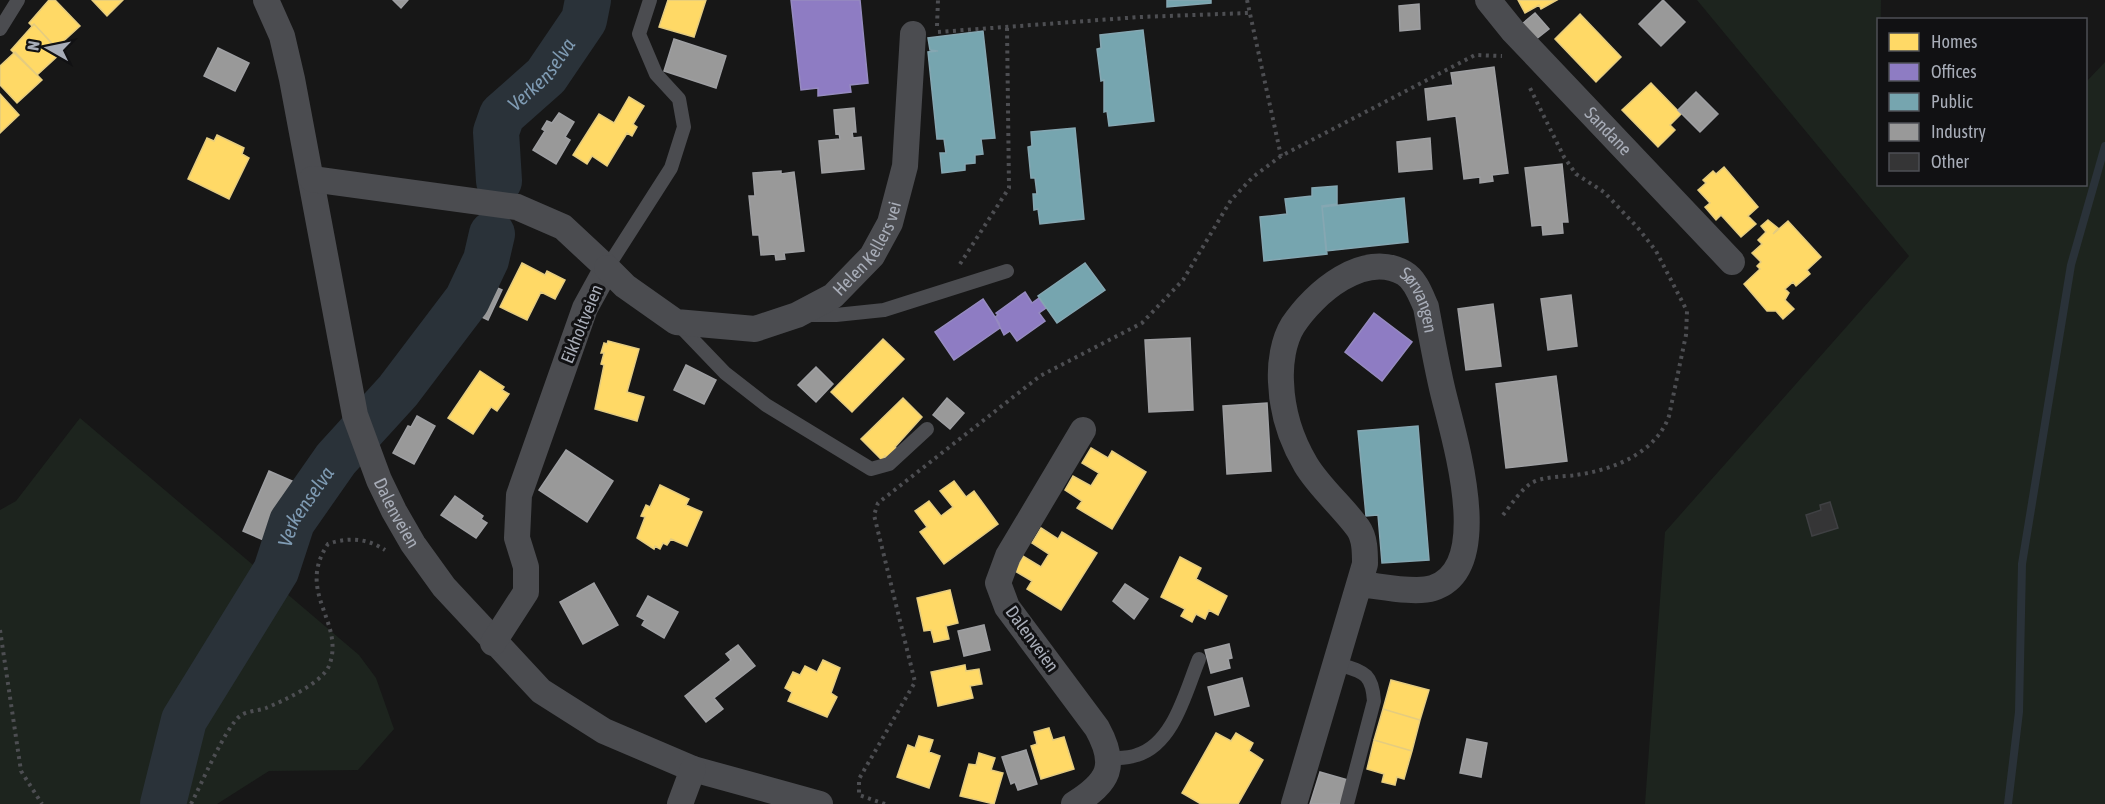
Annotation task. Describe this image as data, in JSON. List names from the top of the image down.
{
  "streets": {
    "street": [
      "Sandane",
      "Helen Kellers vei",
      "Sørvangen",
      "Eikholtveien",
      "Dalenveien"
    ]
  },
  "crossings": [
    ["Eikholtveien", "Dalenveien"]
  ],
  "water": ["Verkenselva"],
  "legend": [
    "Homes",
    "Offices",
    "Public",
    "Industry",
    "Other"
  ],
  "north": "left"
}
